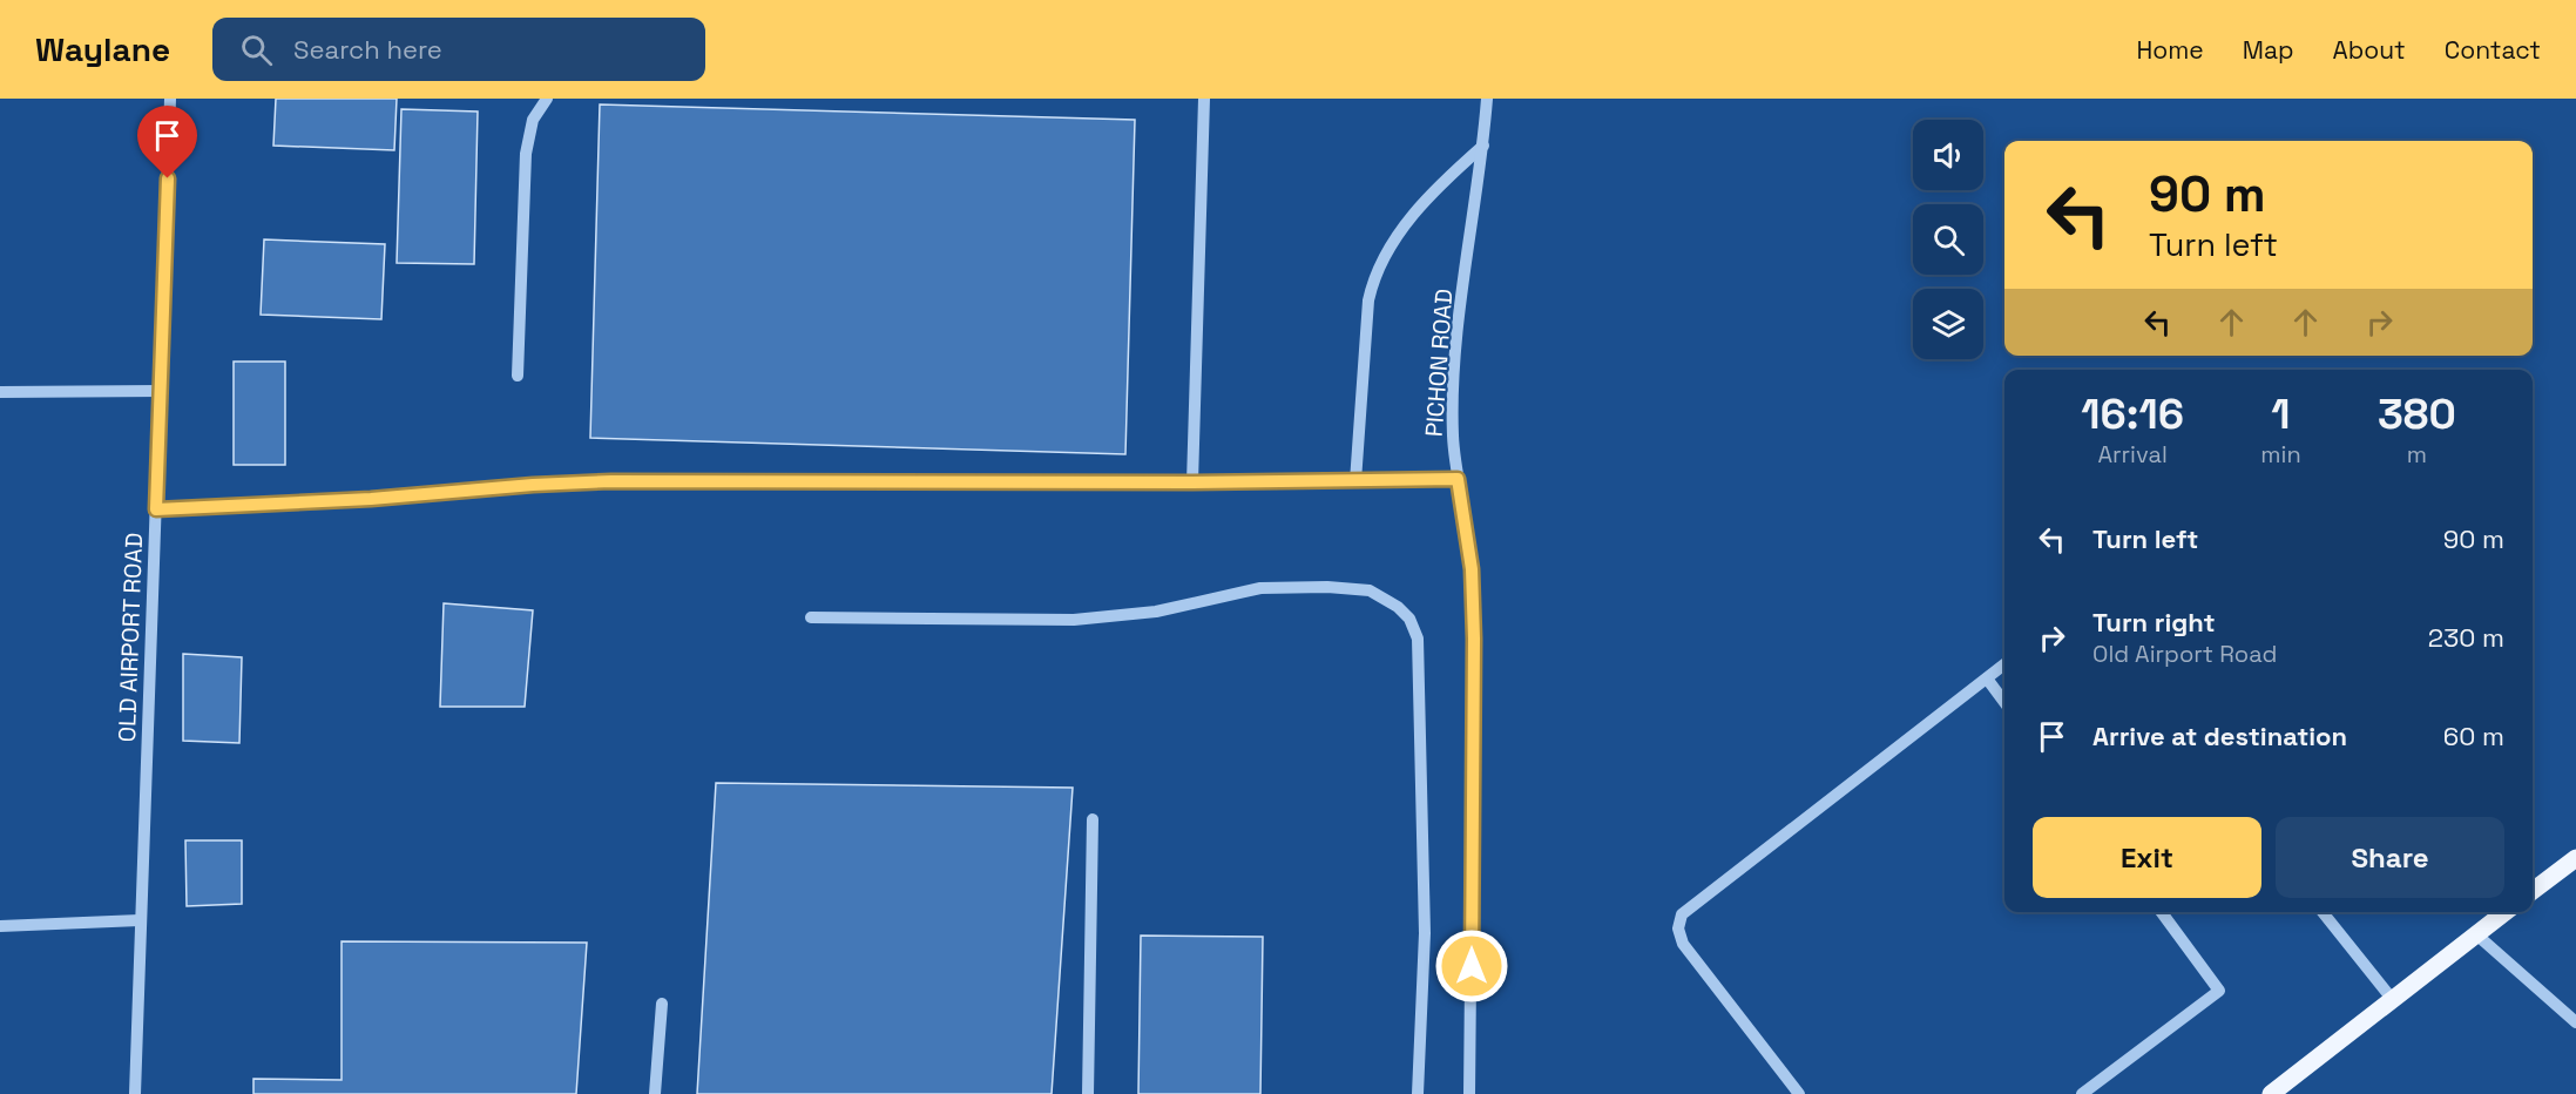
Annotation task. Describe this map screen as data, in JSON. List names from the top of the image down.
{
  "streets": {
    "street": ["PICHON ROAD", "OLD AIRPORT ROAD"]
  },
  "page": {
    "header": "Waylane",
    "search": "Search here",
    "nav": [
      "Home",
      "Map",
      "About",
      "Contact"
    ],
    "turn": ["90 m", "Turn left"],
    "eta": [
      "16:16",
      "Arrival",
      "1",
      "min",
      "380",
      "m"
    ],
    "list": [
      {
        "name": "Turn left",
        "value": "90 m"
      },
      {
        "name": "Turn right",
        "note": "Old Airport Road",
        "value": "230 m"
      },
      {
        "name": "Arrive at destination",
        "value": "60 m"
      }
    ],
    "buttons": ["Exit", "Share"]
  }
}
